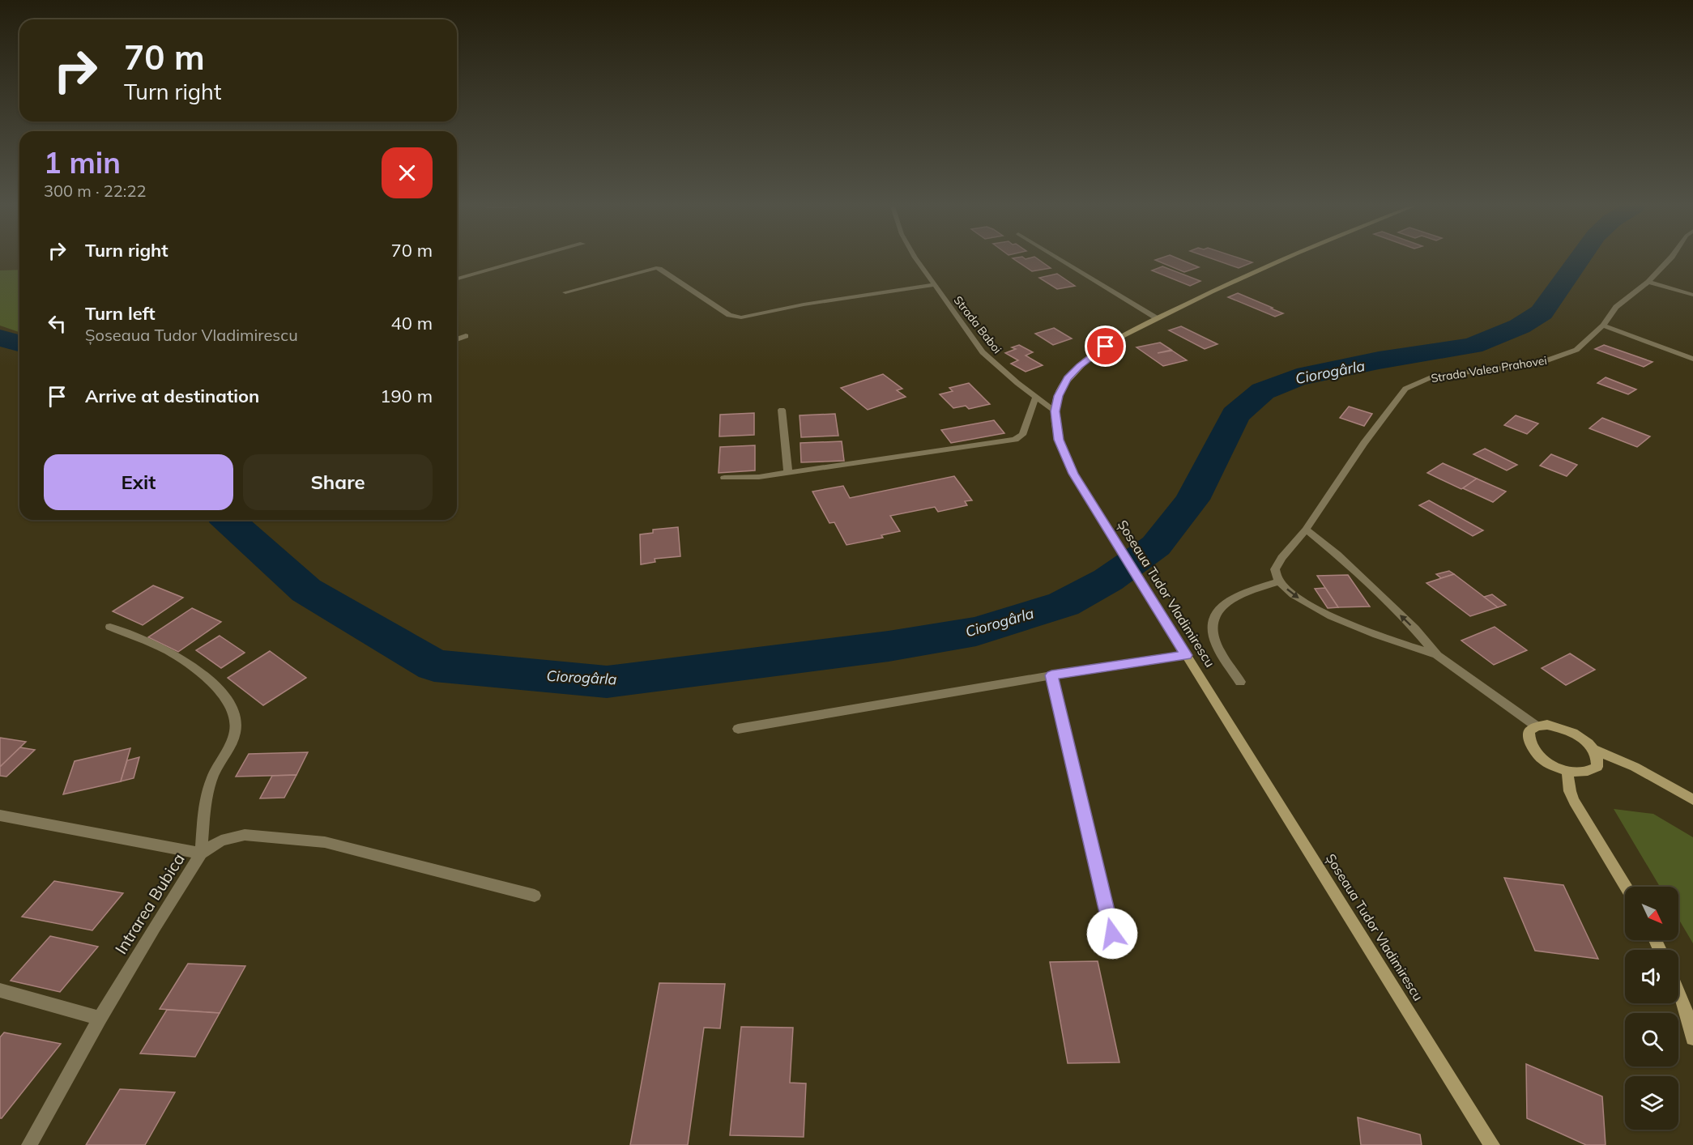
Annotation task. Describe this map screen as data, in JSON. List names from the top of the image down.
{
  "streets": {
    "main road": ["Șoseaua Tudor Vladimirescu"],
    "street": ["Strada Baboi", "Strada Valea Prahovei", "Intrarea Bubica"]
  },
  "crossings": [
    ["Strada Baboi", "Șoseaua Tudor Vladimirescu"]
  ],
  "water": ["Ciorogârla"],
  "north": "bottom right",
  "page": {
    "turn": ["70 m", "Turn right"],
    "heading": ["1 min", "300 m · 22:22"],
    "list": [
      {
        "name": "Turn right",
        "value": "70 m"
      },
      {
        "name": "Turn left",
        "note": "Șoseaua Tudor Vladimirescu",
        "value": "40 m"
      },
      {
        "name": "Arrive at destination",
        "value": "190 m"
      }
    ],
    "buttons": ["Exit", "Share"]
  }
}
